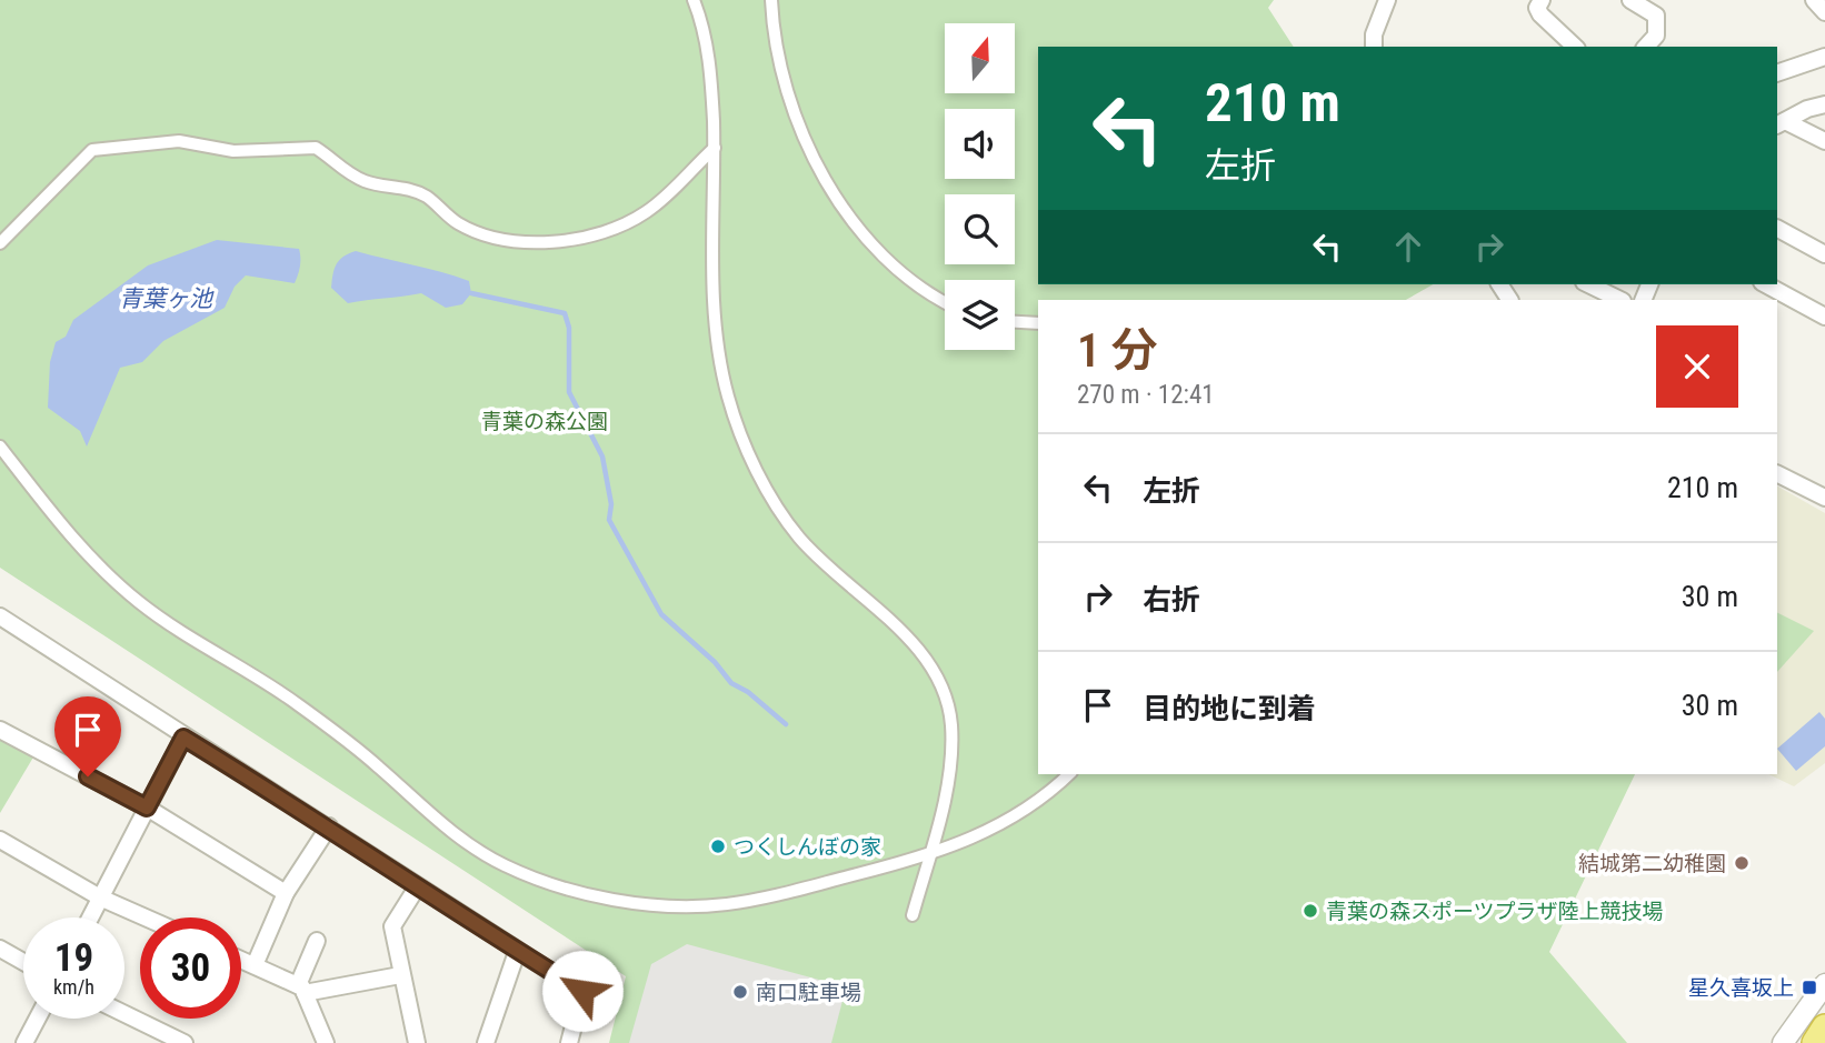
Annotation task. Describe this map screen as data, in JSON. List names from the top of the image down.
{
  "water": ["青葉ヶ池"],
  "parks": ["青葉の森公園"],
  "places": {
    "other": [
      "つくしんぼの家",
      "結城第二幼稚園",
      "青葉の森スポーツプラザ陸上競技場",
      "南口駐車場"
    ],
    "transit": ["星久喜坂上"]
  },
  "north": "top",
  "page": {
    "turn": ["210 m", "左折"],
    "heading": ["1 分", "270 m · 12:41"],
    "list": [
      {
        "name": "左折",
        "value": "210 m"
      },
      {
        "name": "右折",
        "value": "30 m"
      },
      {
        "name": "目的地に到着",
        "value": "30 m"
      }
    ],
    "speed": "19 km/h",
    "limit": "30"
  }
}
